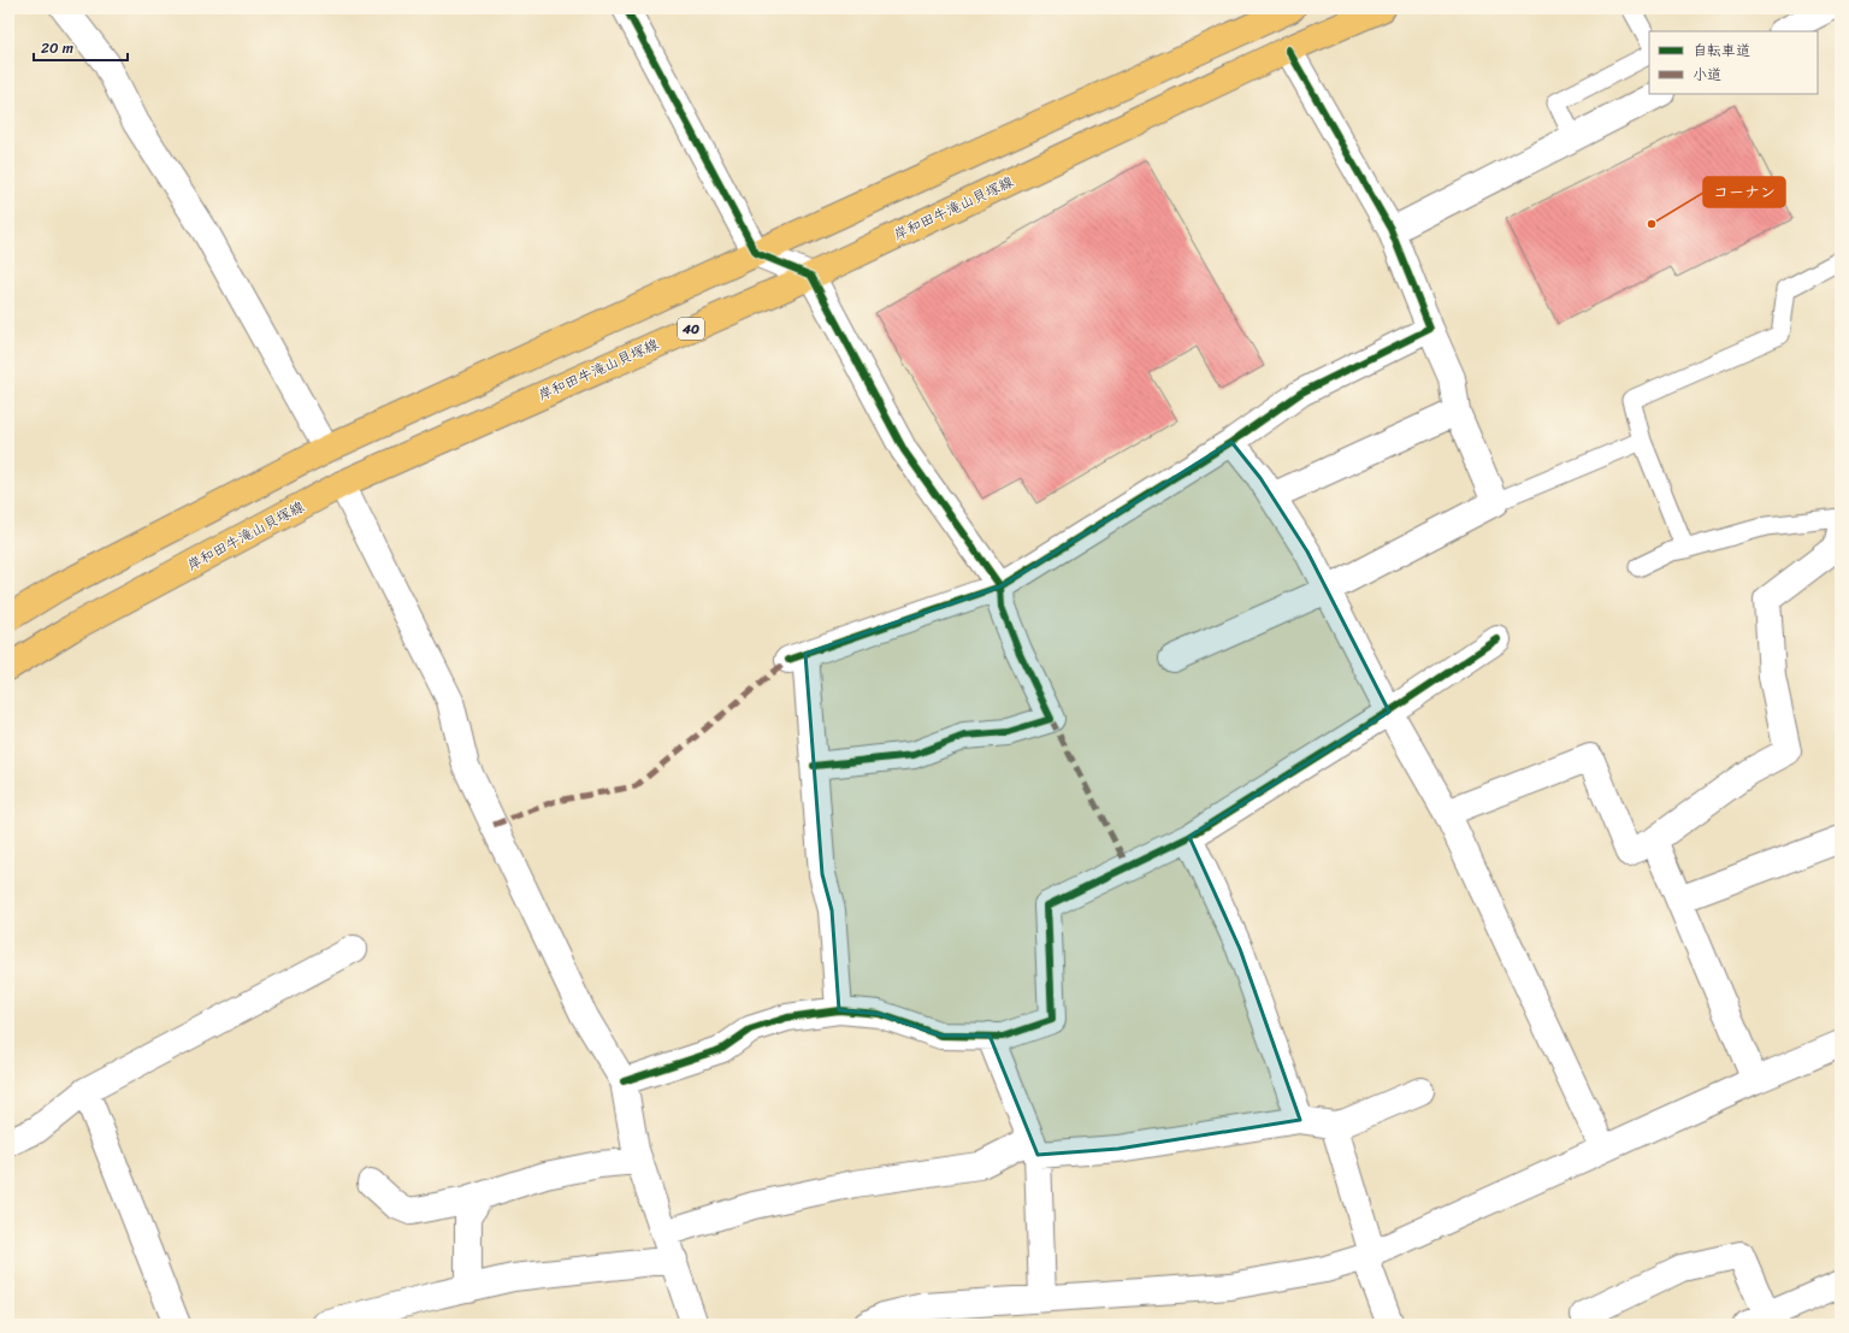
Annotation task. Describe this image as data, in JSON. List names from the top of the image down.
{
  "streets": {
    "main road": ["岸和田牛滝山貝塚線", "40"]
  },
  "places": ["コーナン"],
  "legend": ["自転車道", "小道"],
  "scale_bar": "20 m"
}
